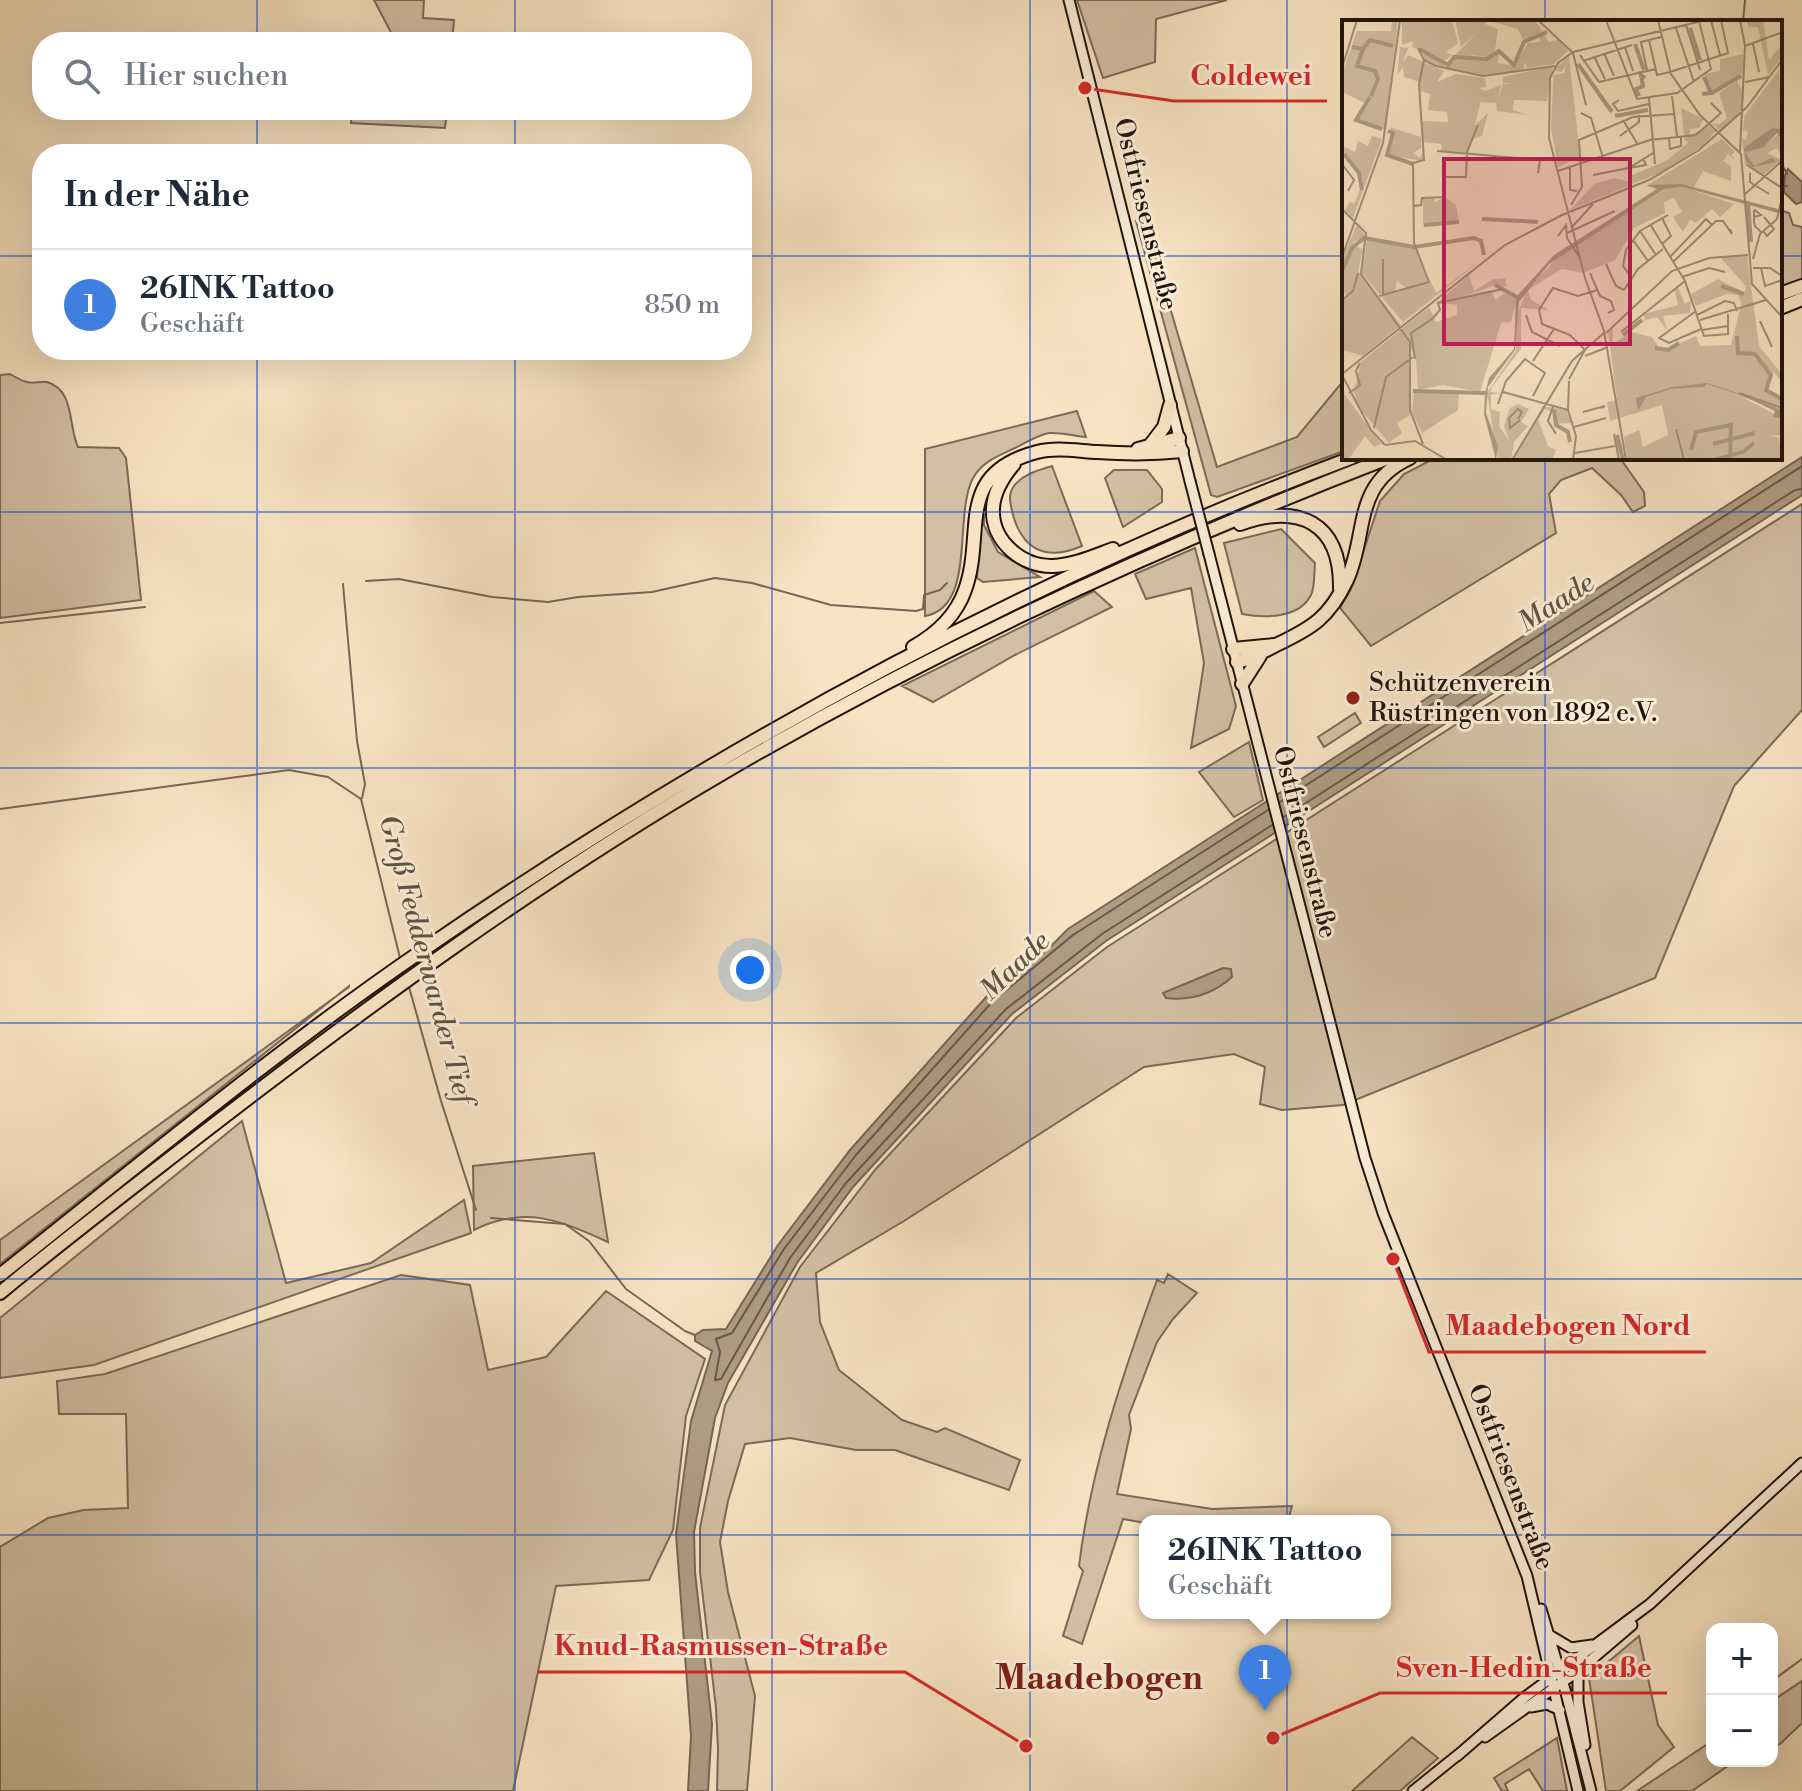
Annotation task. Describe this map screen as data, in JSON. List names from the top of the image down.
{
  "streets": {
    "main road": ["Ostfriesenstraße"]
  },
  "districts": ["Maadebogen"],
  "water": ["Maade", "Groß Fedderwarder Tief"],
  "places": [
    "Coldewei",
    "Schützenverein Rüstringen von 1892 e.V.",
    "Maadebogen Nord",
    "Sven-Hedin-Straße",
    "Knud-Rasmussen-Straße"
  ],
  "page": {
    "search": "Hier suchen",
    "heading": "In der Nähe",
    "list": [
      {
        "mark": "1",
        "name": "26INK Tattoo",
        "note": "Geschäft",
        "value": "850 m"
      }
    ],
    "popup": ["26INK Tattoo", "Geschäft"],
    "map_buttons": ["+", "−"],
    "pins": "1"
  }
}
